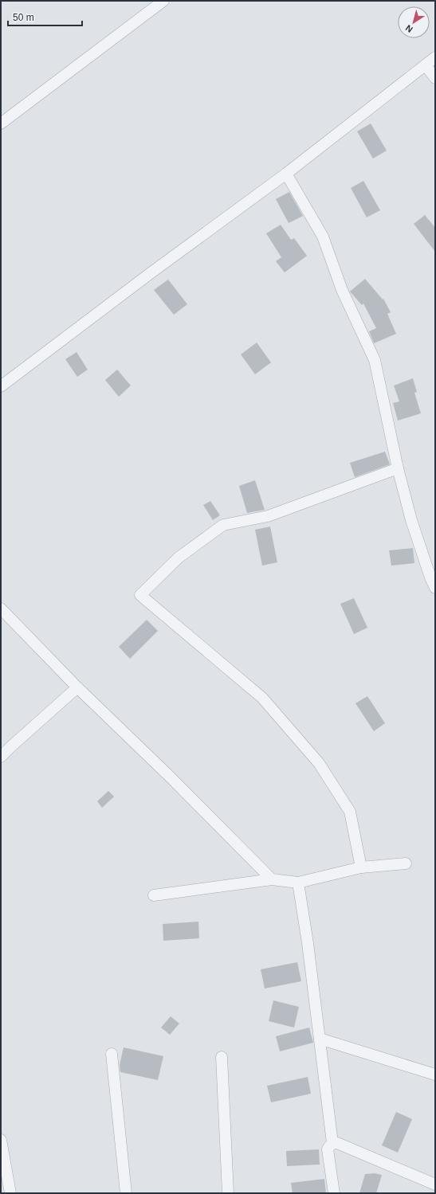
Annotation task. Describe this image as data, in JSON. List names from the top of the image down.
{
  "scale_bar": "50 m",
  "north": "bottom left"
}
